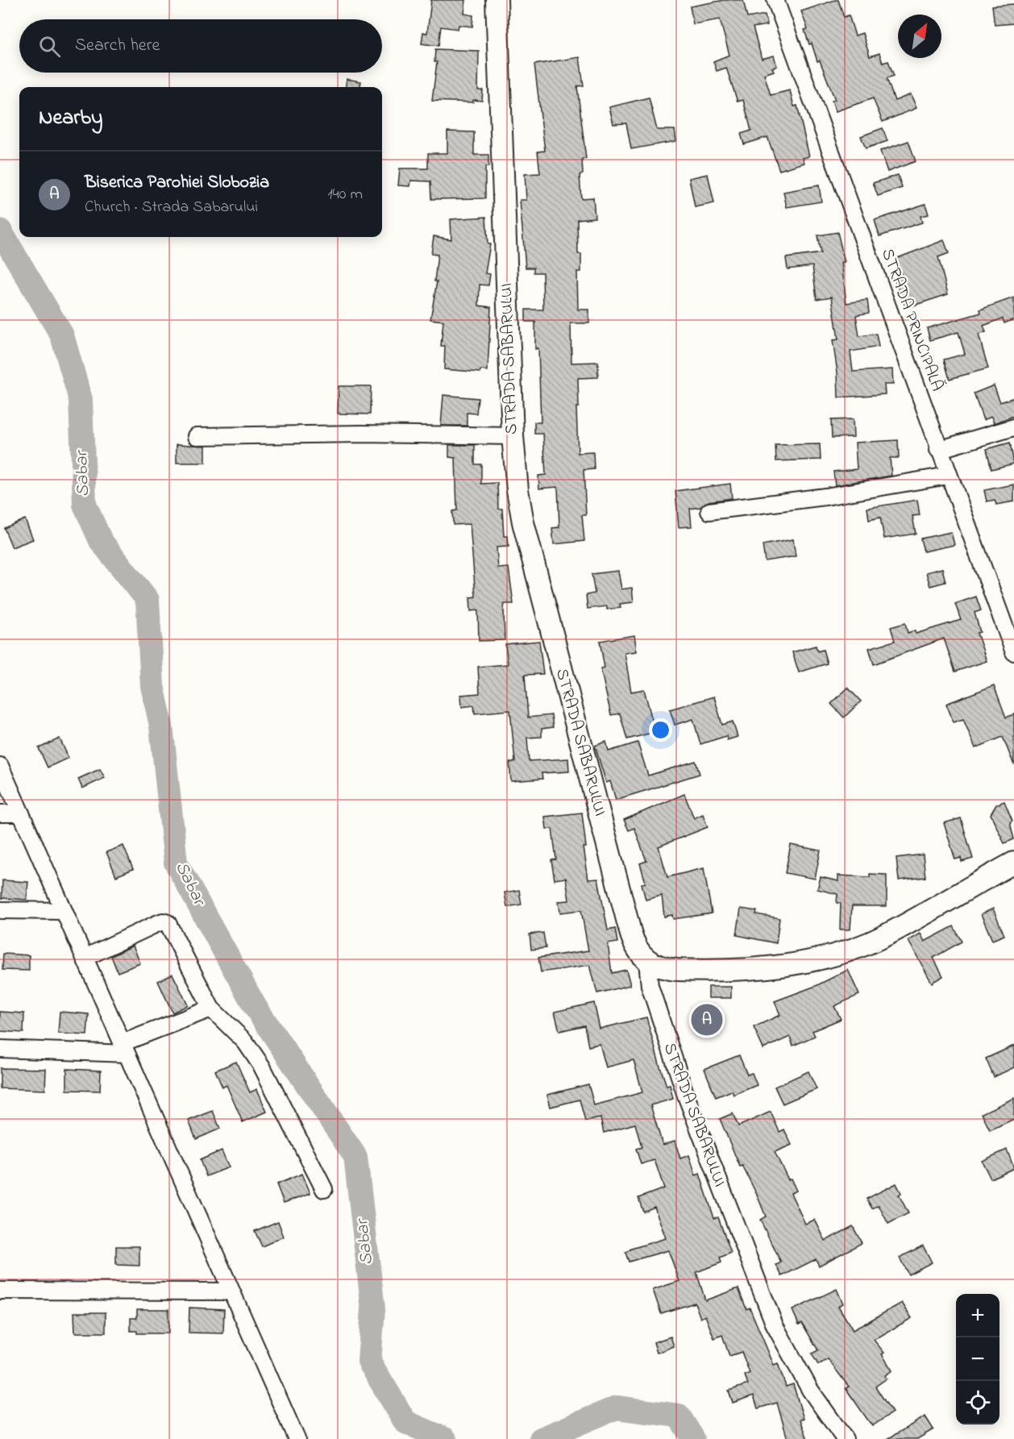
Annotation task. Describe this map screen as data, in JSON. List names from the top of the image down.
{
  "streets": {
    "main road": ["STRADA SABARULUI"],
    "street": ["STRADA PRINCIPALĂ"]
  },
  "water": ["Sabar"],
  "north": "top right",
  "page": {
    "search": "Search here",
    "heading": "Nearby",
    "list": [
      {
        "mark": "A",
        "name": "Biserica Parohiei Slobozia",
        "note": "Church · Strada Sabarului",
        "value": "140 m"
      }
    ],
    "pins": "A",
    "map_buttons": ["+", "−"]
  }
}
